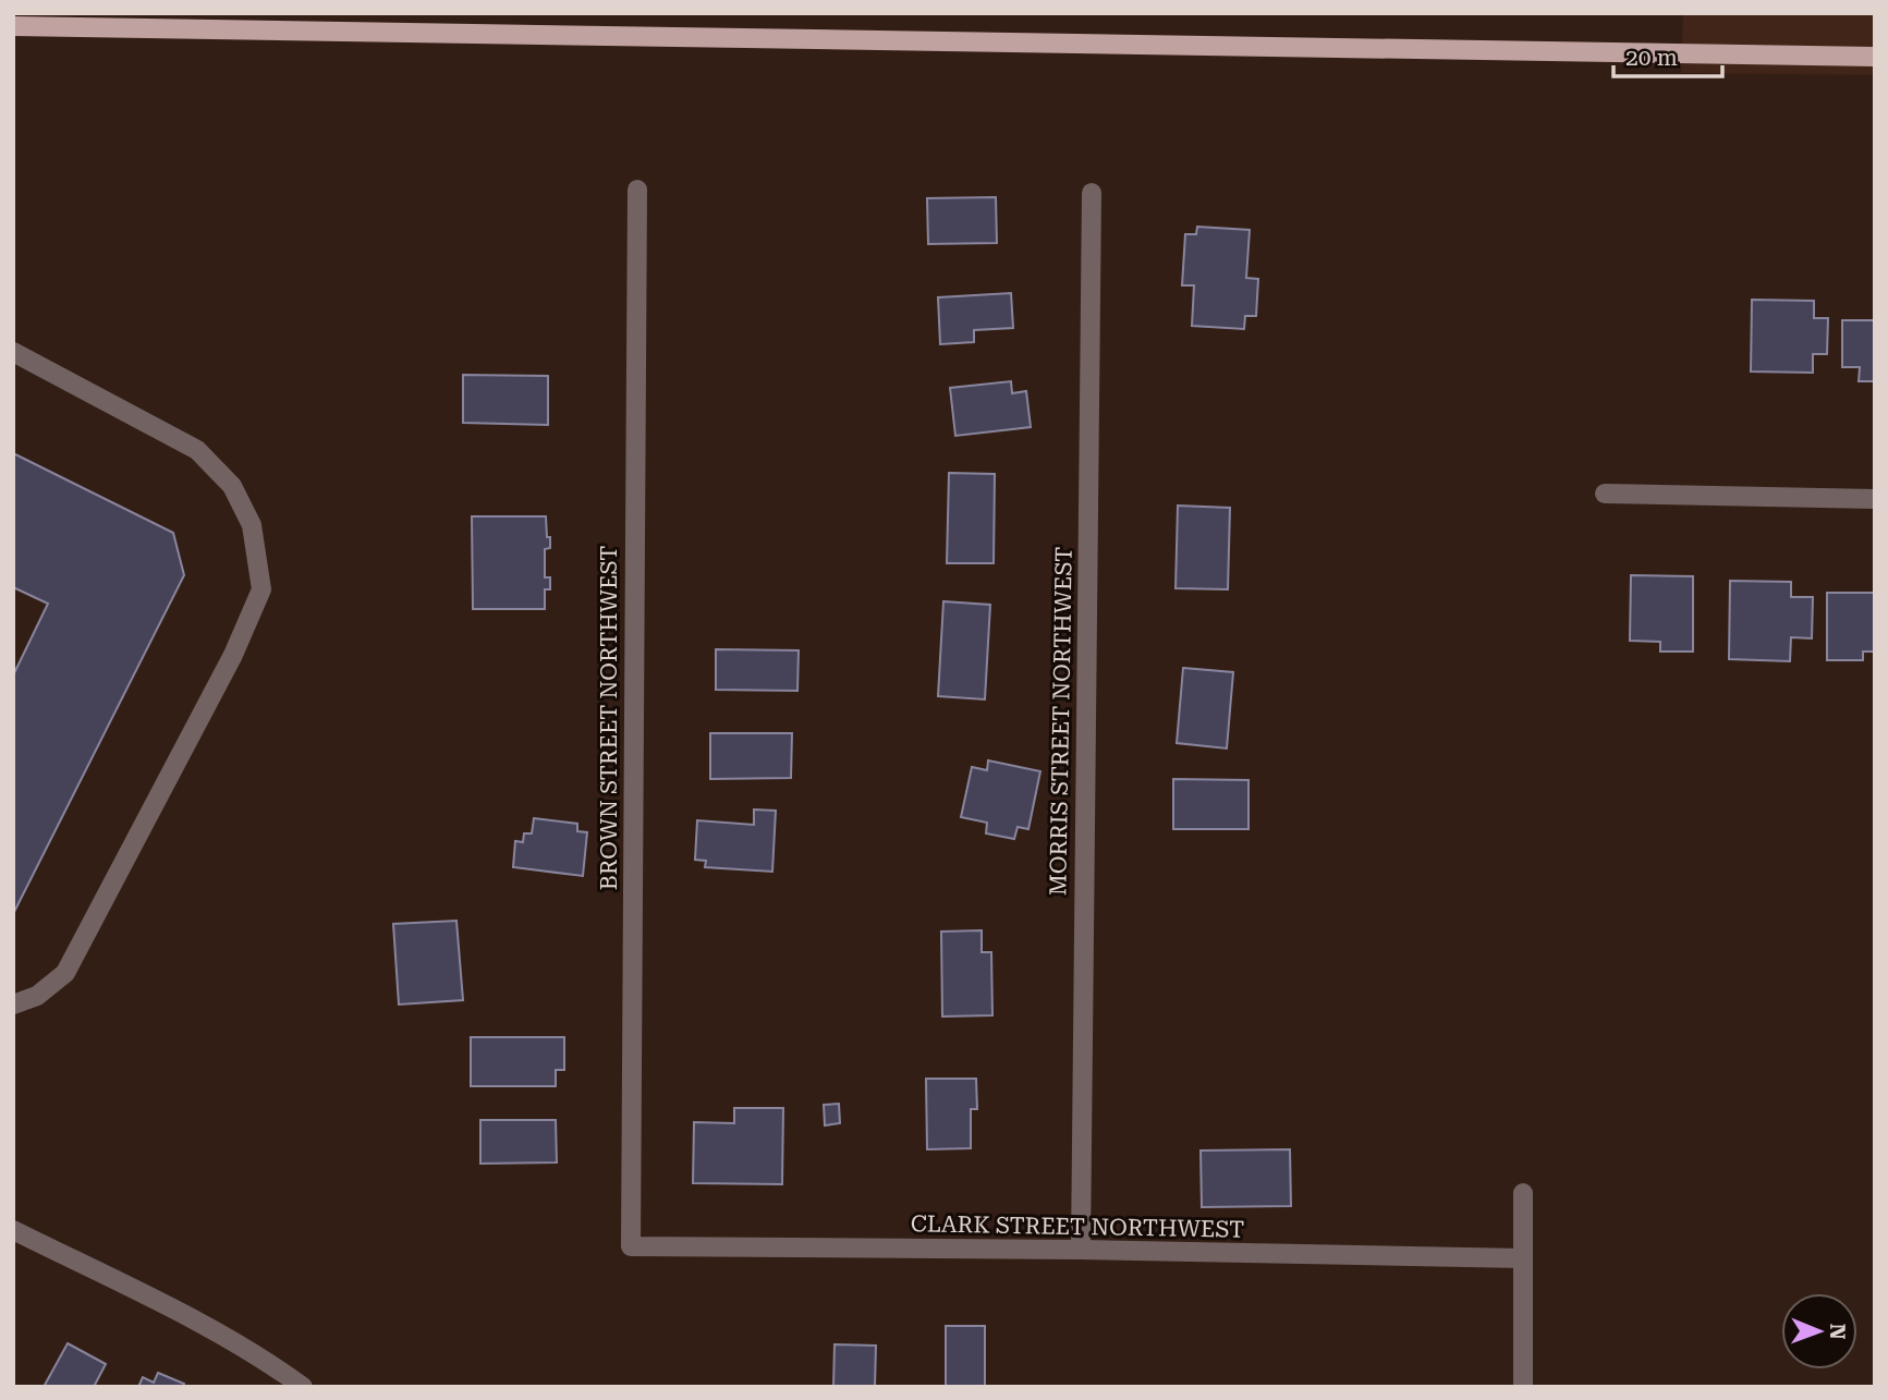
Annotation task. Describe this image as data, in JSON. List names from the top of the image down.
{
  "streets": {
    "street": ["BROWN STREET NORTHWEST", "MORRIS STREET NORTHWEST", "CLARK STREET NORTHWEST"]
  },
  "crossings": [
    ["BROWN STREET NORTHWEST", "CLARK STREET NORTHWEST"],
    ["MORRIS STREET NORTHWEST", "CLARK STREET NORTHWEST"]
  ],
  "scale_bar": "20 m",
  "north": "right"
}
